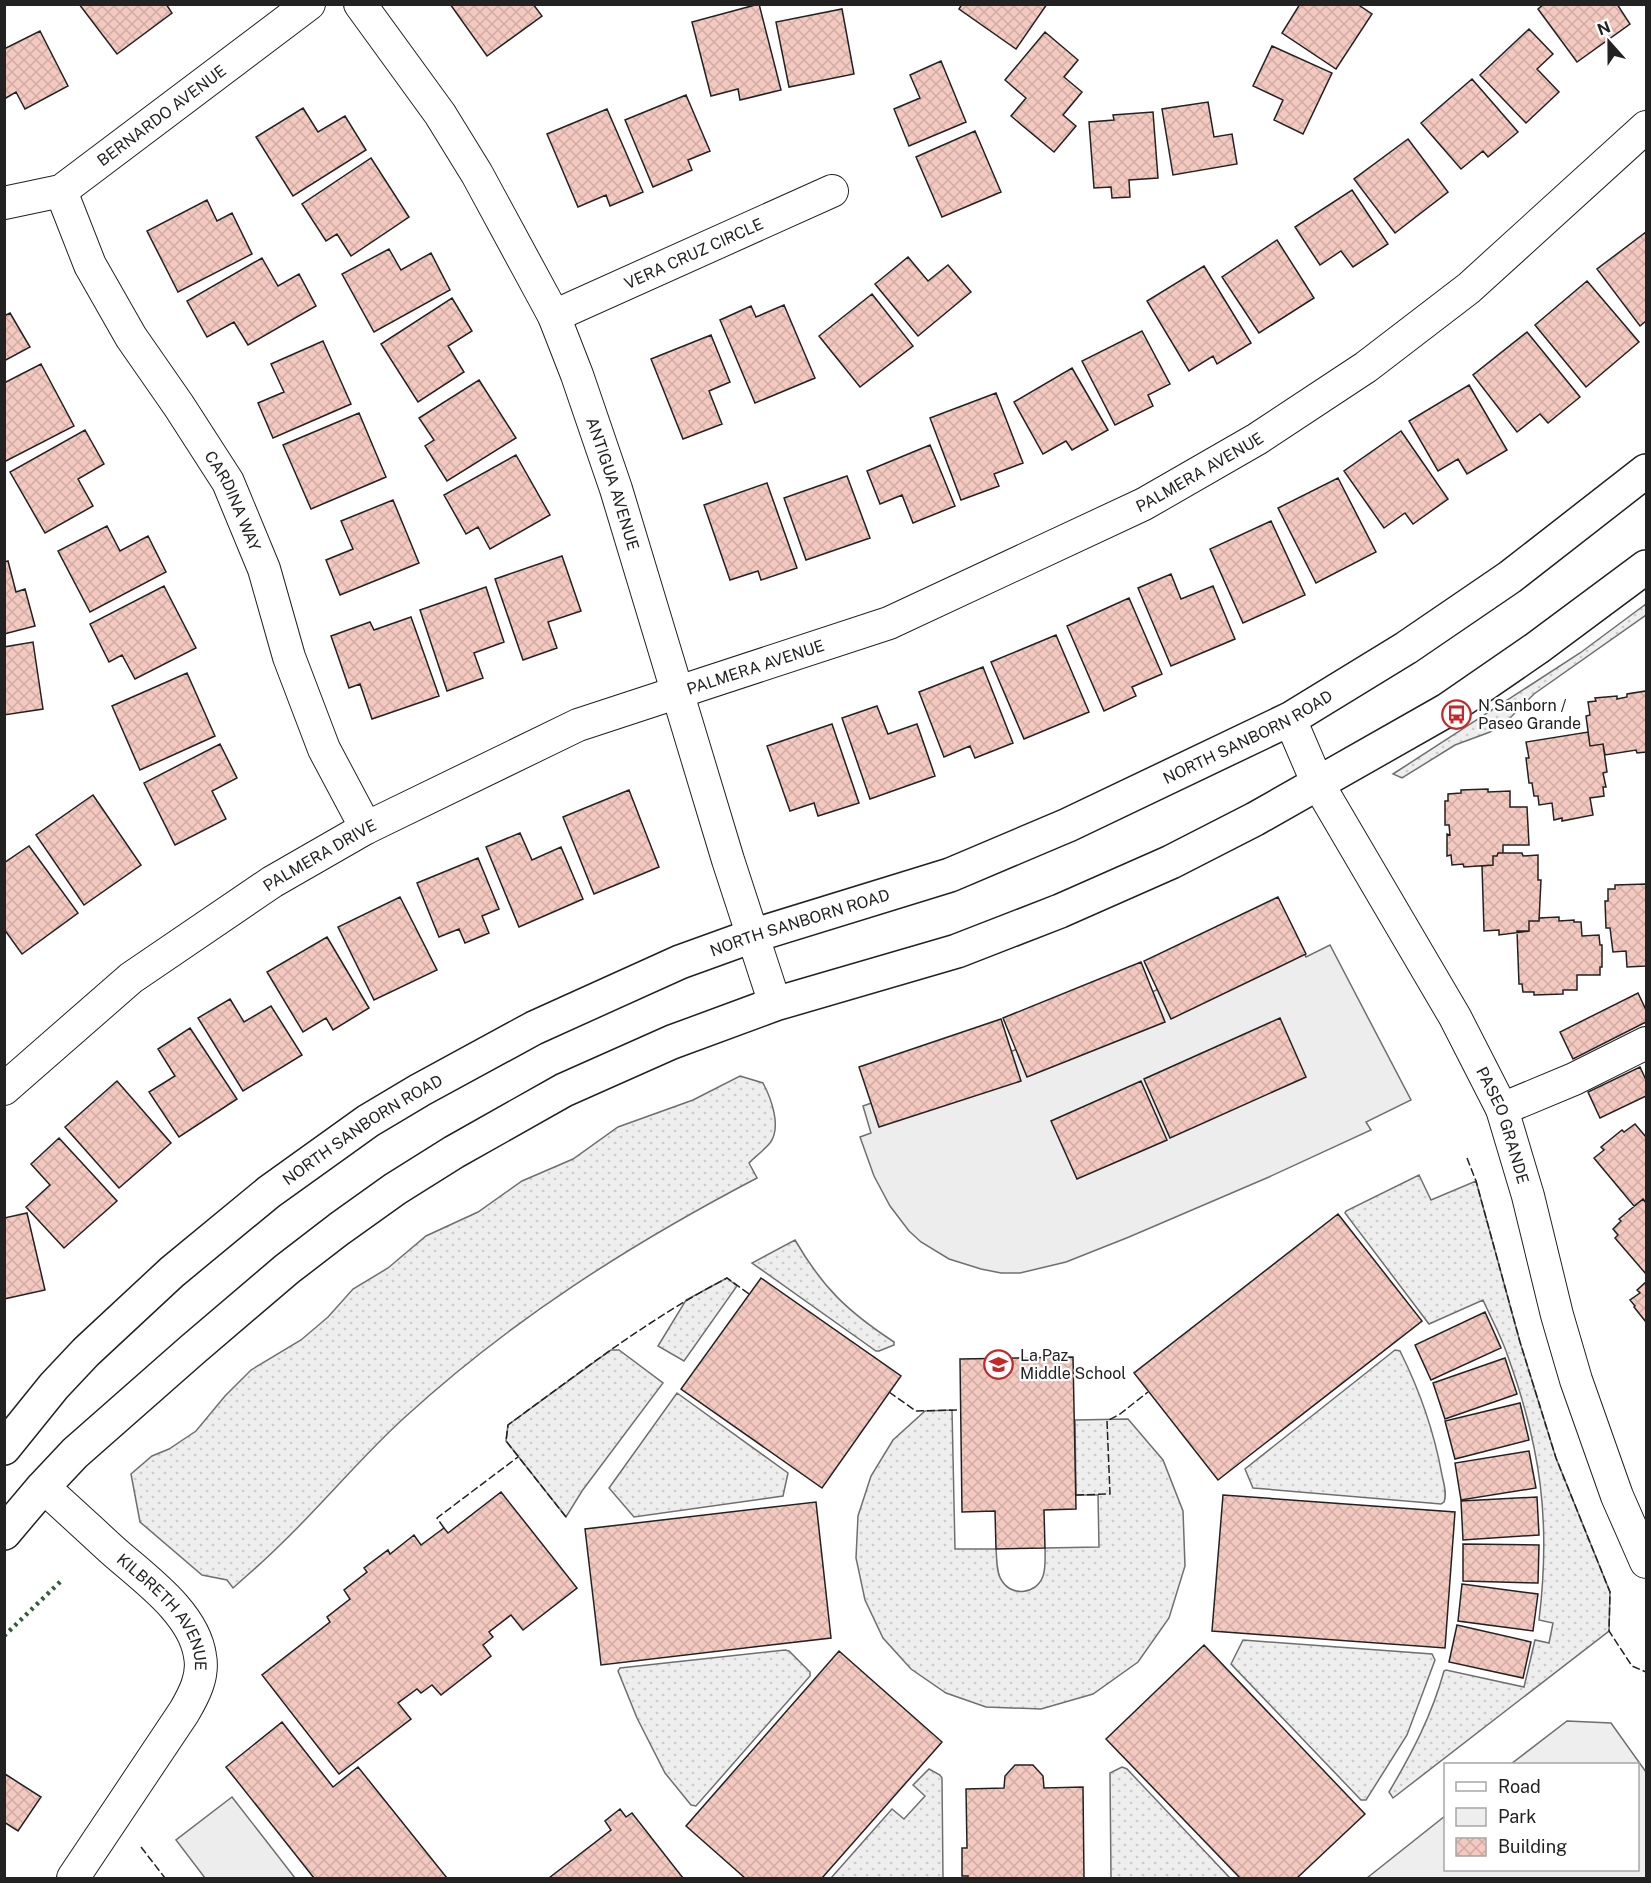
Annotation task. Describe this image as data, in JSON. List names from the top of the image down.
{
  "streets": {
    "main road": ["NORTH SANBORN ROAD"],
    "street": [
      "BERNARDO AVENUE",
      "VERA CRUZ CIRCLE",
      "PALMERA AVENUE",
      "ANTIGUA AVENUE",
      "CARDINA WAY",
      "PALMERA DRIVE",
      "PASEO GRANDE",
      "KILBRETH AVENUE"
    ]
  },
  "crossings": [
    ["BERNARDO AVENUE", "CARDINA WAY"],
    ["VERA CRUZ CIRCLE", "ANTIGUA AVENUE"],
    ["PALMERA AVENUE", "ANTIGUA AVENUE"],
    ["PALMERA AVENUE", "PALMERA DRIVE"],
    ["ANTIGUA AVENUE", "NORTH SANBORN ROAD"],
    ["ANTIGUA AVENUE", "PALMERA DRIVE"],
    ["CARDINA WAY", "PALMERA DRIVE"],
    ["NORTH SANBORN ROAD", "PASEO GRANDE"]
  ],
  "places": {
    "bus stop": ["N Sanborn / Paseo Grande"],
    "school or university": ["La Paz Middle School"]
  },
  "legend": ["Road", "Park", "Building"],
  "north": "top"
}
